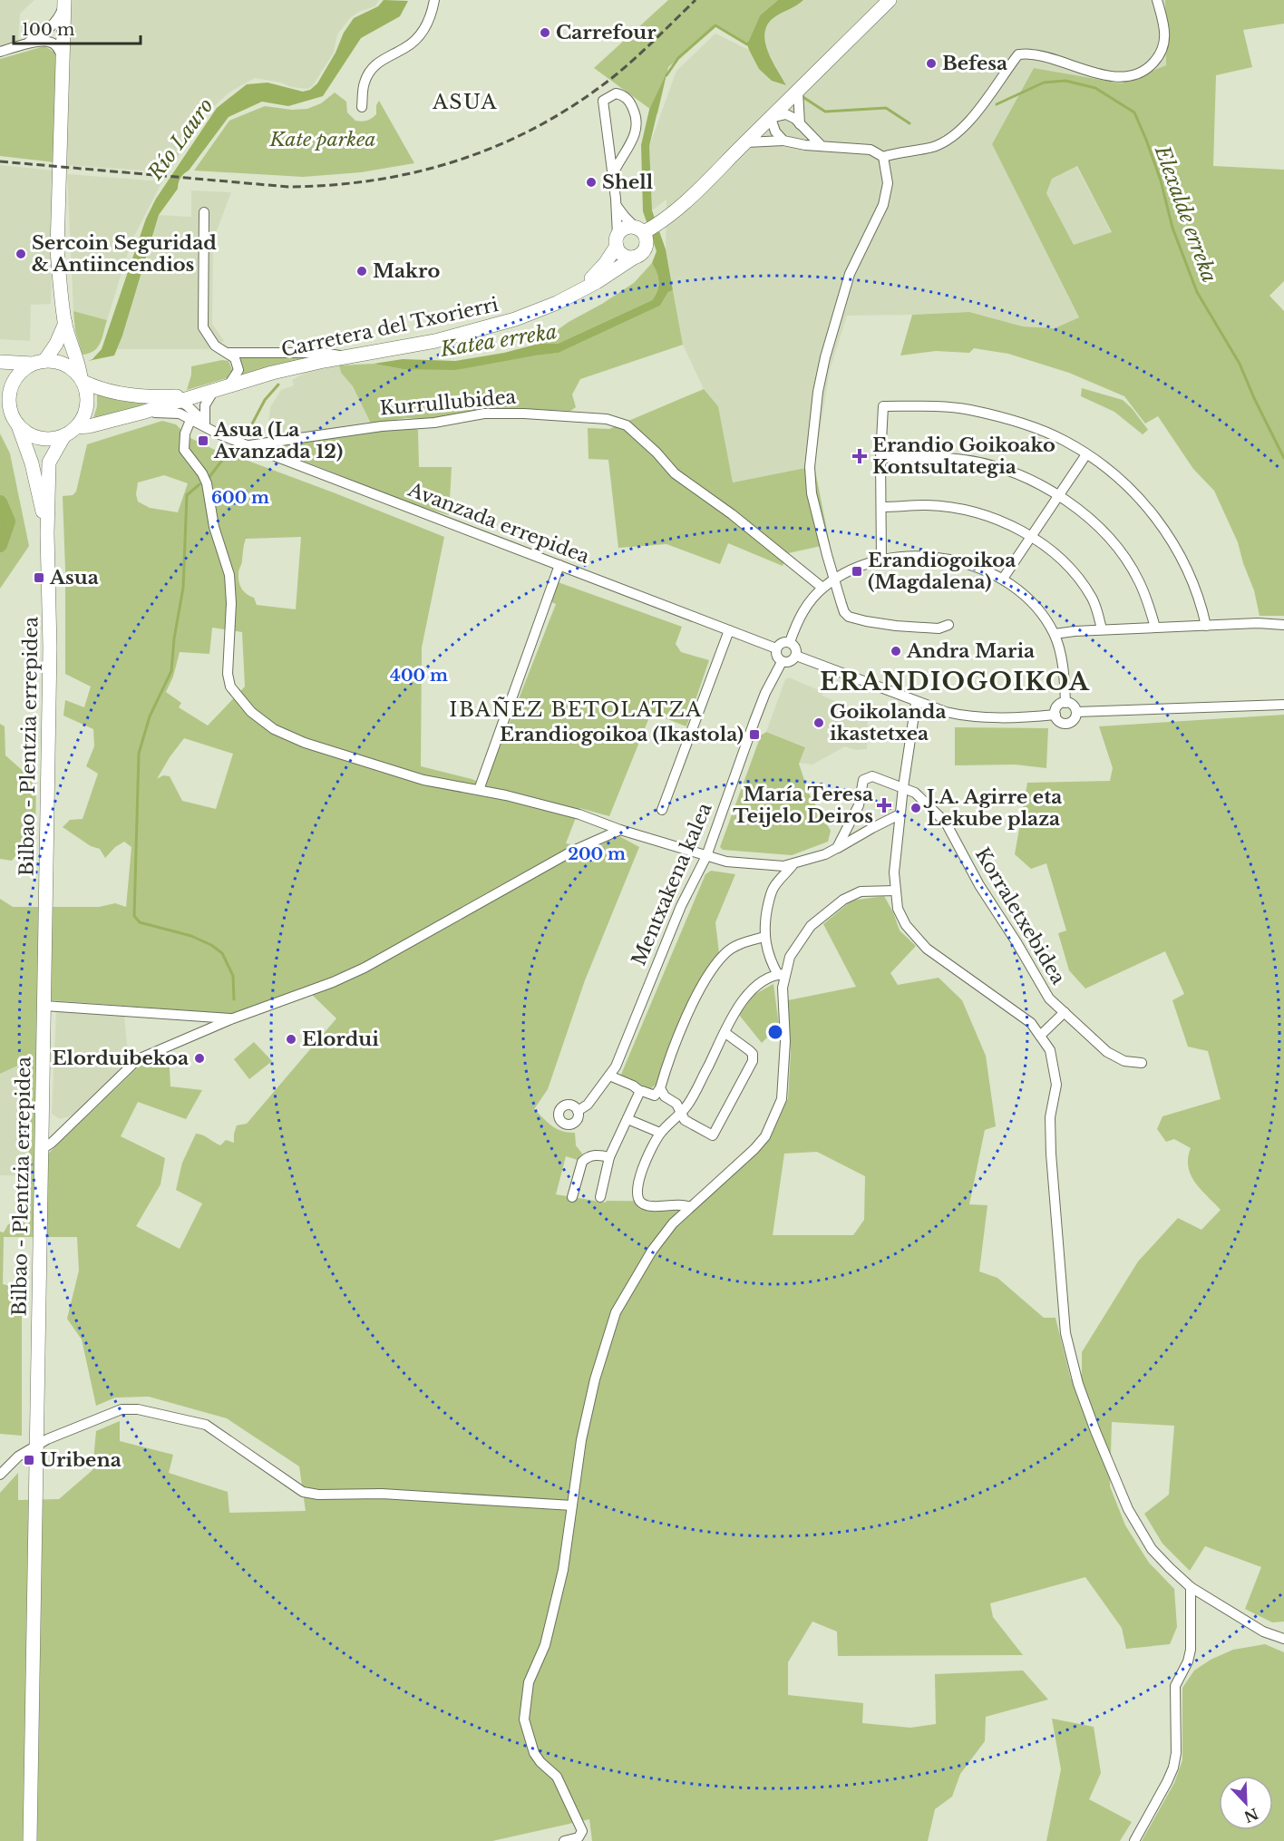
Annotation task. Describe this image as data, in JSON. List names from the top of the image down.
{
  "streets": {
    "main road": ["Carretera del Txorierri", "Bilbao - Plentzia errepidea"],
    "street": [
      "Kurrullubidea",
      "Avanzada errepidea",
      "Mentxakena kalea",
      "Korraletxebidea"
    ]
  },
  "crossings": [
    ["Kurrullubidea", "Avanzada errepidea"],
    ["Avanzada errepidea", "Mentxakena kalea"]
  ],
  "districts": ["ASUA", "ERANDIOGOIKOA", "IBAÑEZ BETOLATZA"],
  "water": ["Río Lauro", "Elexalde erreka", "Katea erreka"],
  "parks": ["Kate parkea"],
  "places": {
    "other": [
      "Carrefour",
      "Befesa",
      "Shell",
      "Sercoin Seguridad & Antiincendios",
      "Makro",
      "Andra Maria",
      "Goikolanda ikastetxea",
      "J.A. Agirre eta Lekube plaza",
      "Elordui",
      "Elorduibekoa"
    ],
    "transit": [
      "Asua (La Avanzada 12)",
      "Erandiogoikoa (Magdalena)",
      "Asua",
      "Erandiogoikoa (Ikastola)",
      "Uribena"
    ],
    "health": ["Erandio Goikoako Kontsultategia", "María Teresa Teijelo Deiros"]
  },
  "scale_bar": "100 m",
  "north": "bottom right",
  "rings": ["600 m", "400 m", "200 m"]
}
